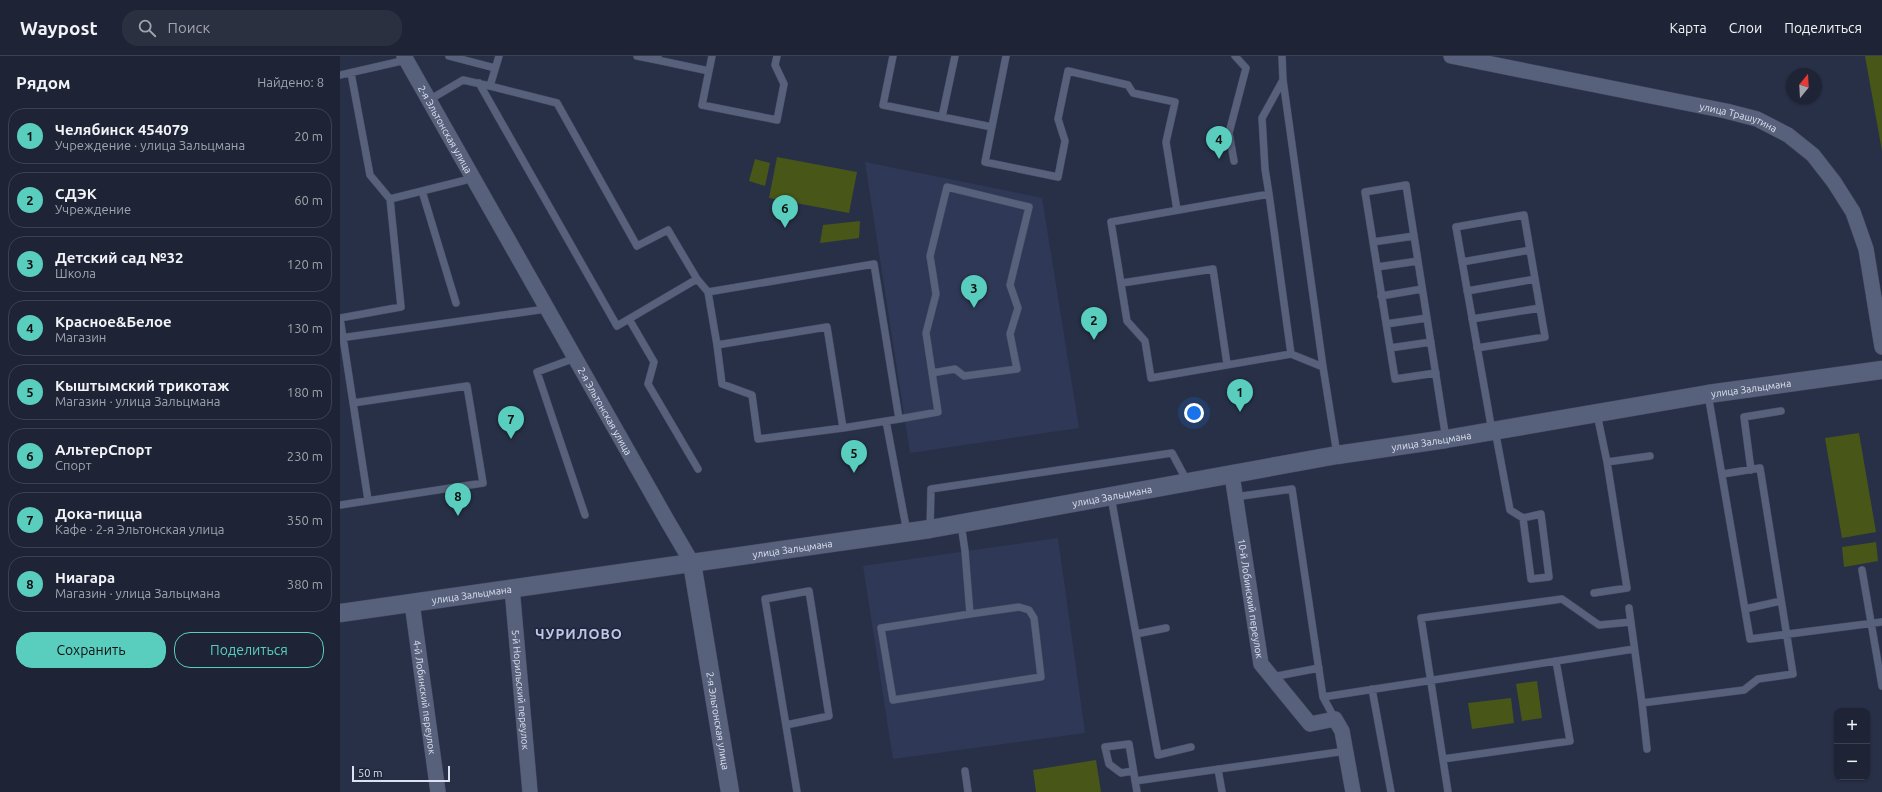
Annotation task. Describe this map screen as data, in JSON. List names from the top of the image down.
{
  "streets": {
    "street": [
      "улица Трашутина",
      "2-я Эльтонская улица",
      "улица Зальцмана",
      "10-й Лобинский переулок",
      "5-й Норильский переулок",
      "4-й Лобинский переулок"
    ]
  },
  "crossings": [
    ["2-я Эльтонская улица", "улица Зальцмана"],
    ["улица Зальцмана", "10-й Лобинский переулок"],
    ["улица Зальцмана", "5-й Норильский переулок"],
    ["улица Зальцмана", "4-й Лобинский переулок"]
  ],
  "districts": ["ЧУРИЛОВО"],
  "scale_bar": "50 m",
  "north": "top",
  "page": {
    "header": "Waypost",
    "search": "Поиск",
    "nav": ["Карта", "Слои", "Поделиться"],
    "heading": ["Рядом", "Найдено: 8"],
    "list": [
      {
        "mark": "1",
        "name": "Челябинск 454079",
        "note": "Учреждение · улица Зальцмана",
        "value": "20 m"
      },
      {
        "mark": "2",
        "name": "СДЭК",
        "note": "Учреждение",
        "value": "60 m"
      },
      {
        "mark": "3",
        "name": "Детский сад №32",
        "note": "Школа",
        "value": "120 m"
      },
      {
        "mark": "4",
        "name": "Красное&Белое",
        "note": "Магазин",
        "value": "130 m"
      },
      {
        "mark": "5",
        "name": "Кыштымский трикотаж",
        "note": "Магазин · улица Зальцмана",
        "value": "180 m"
      },
      {
        "mark": "6",
        "name": "АльтерСпорт",
        "note": "Спорт",
        "value": "230 m"
      },
      {
        "mark": "7",
        "name": "Дока-пицца",
        "note": "Кафе · 2-я Эльтонская улица",
        "value": "350 m"
      },
      {
        "mark": "8",
        "name": "Ниагара",
        "note": "Магазин · улица Зальцмана",
        "value": "380 m"
      }
    ],
    "pins": [
      "4",
      "6",
      "3",
      "2",
      "1",
      "7",
      "5",
      "8"
    ],
    "buttons": ["Сохранить", "Поделиться"],
    "map_buttons": ["+", "−"],
    "scale": "50 m"
  }
}
